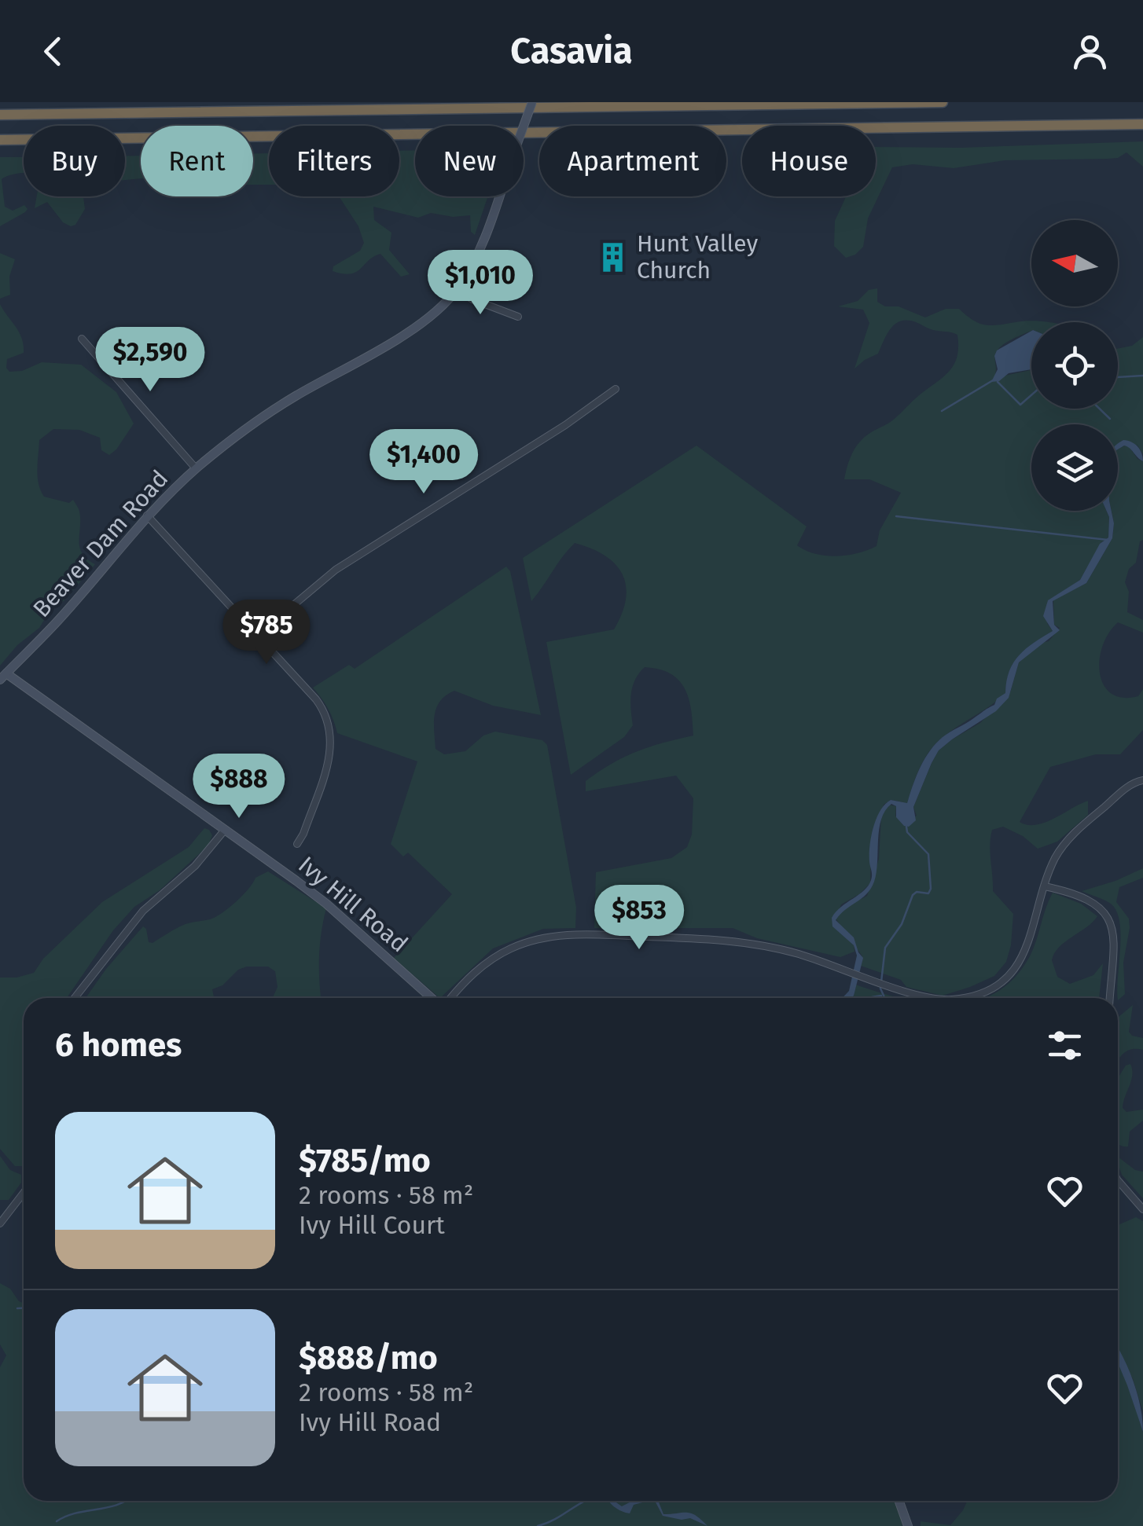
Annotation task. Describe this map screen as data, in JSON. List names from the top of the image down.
{
  "streets": {
    "street": ["Beaver Dam Road", "Ivy Hill Road"]
  },
  "crossings": [
    ["Beaver Dam Road", "Ivy Hill Road"]
  ],
  "places": {
    "building": ["Hunt Valley Church"]
  },
  "north": "left",
  "page": {
    "header": "Casavia",
    "chip": [
      "Buy",
      "Rent",
      "Filters",
      "New",
      "Apartment",
      "House"
    ],
    "price": [
      "$1,010",
      "$2,590",
      "$1,400",
      "$785",
      "$888",
      "$853"
    ],
    "heading": "6 homes",
    "list": [
      {
        "name": "$785/mo",
        "note": "2 rooms · 58 m² · Ivy Hill Court"
      },
      {
        "name": "$888/mo",
        "note": "2 rooms · 58 m² · Ivy Hill Road"
      }
    ]
  }
}
